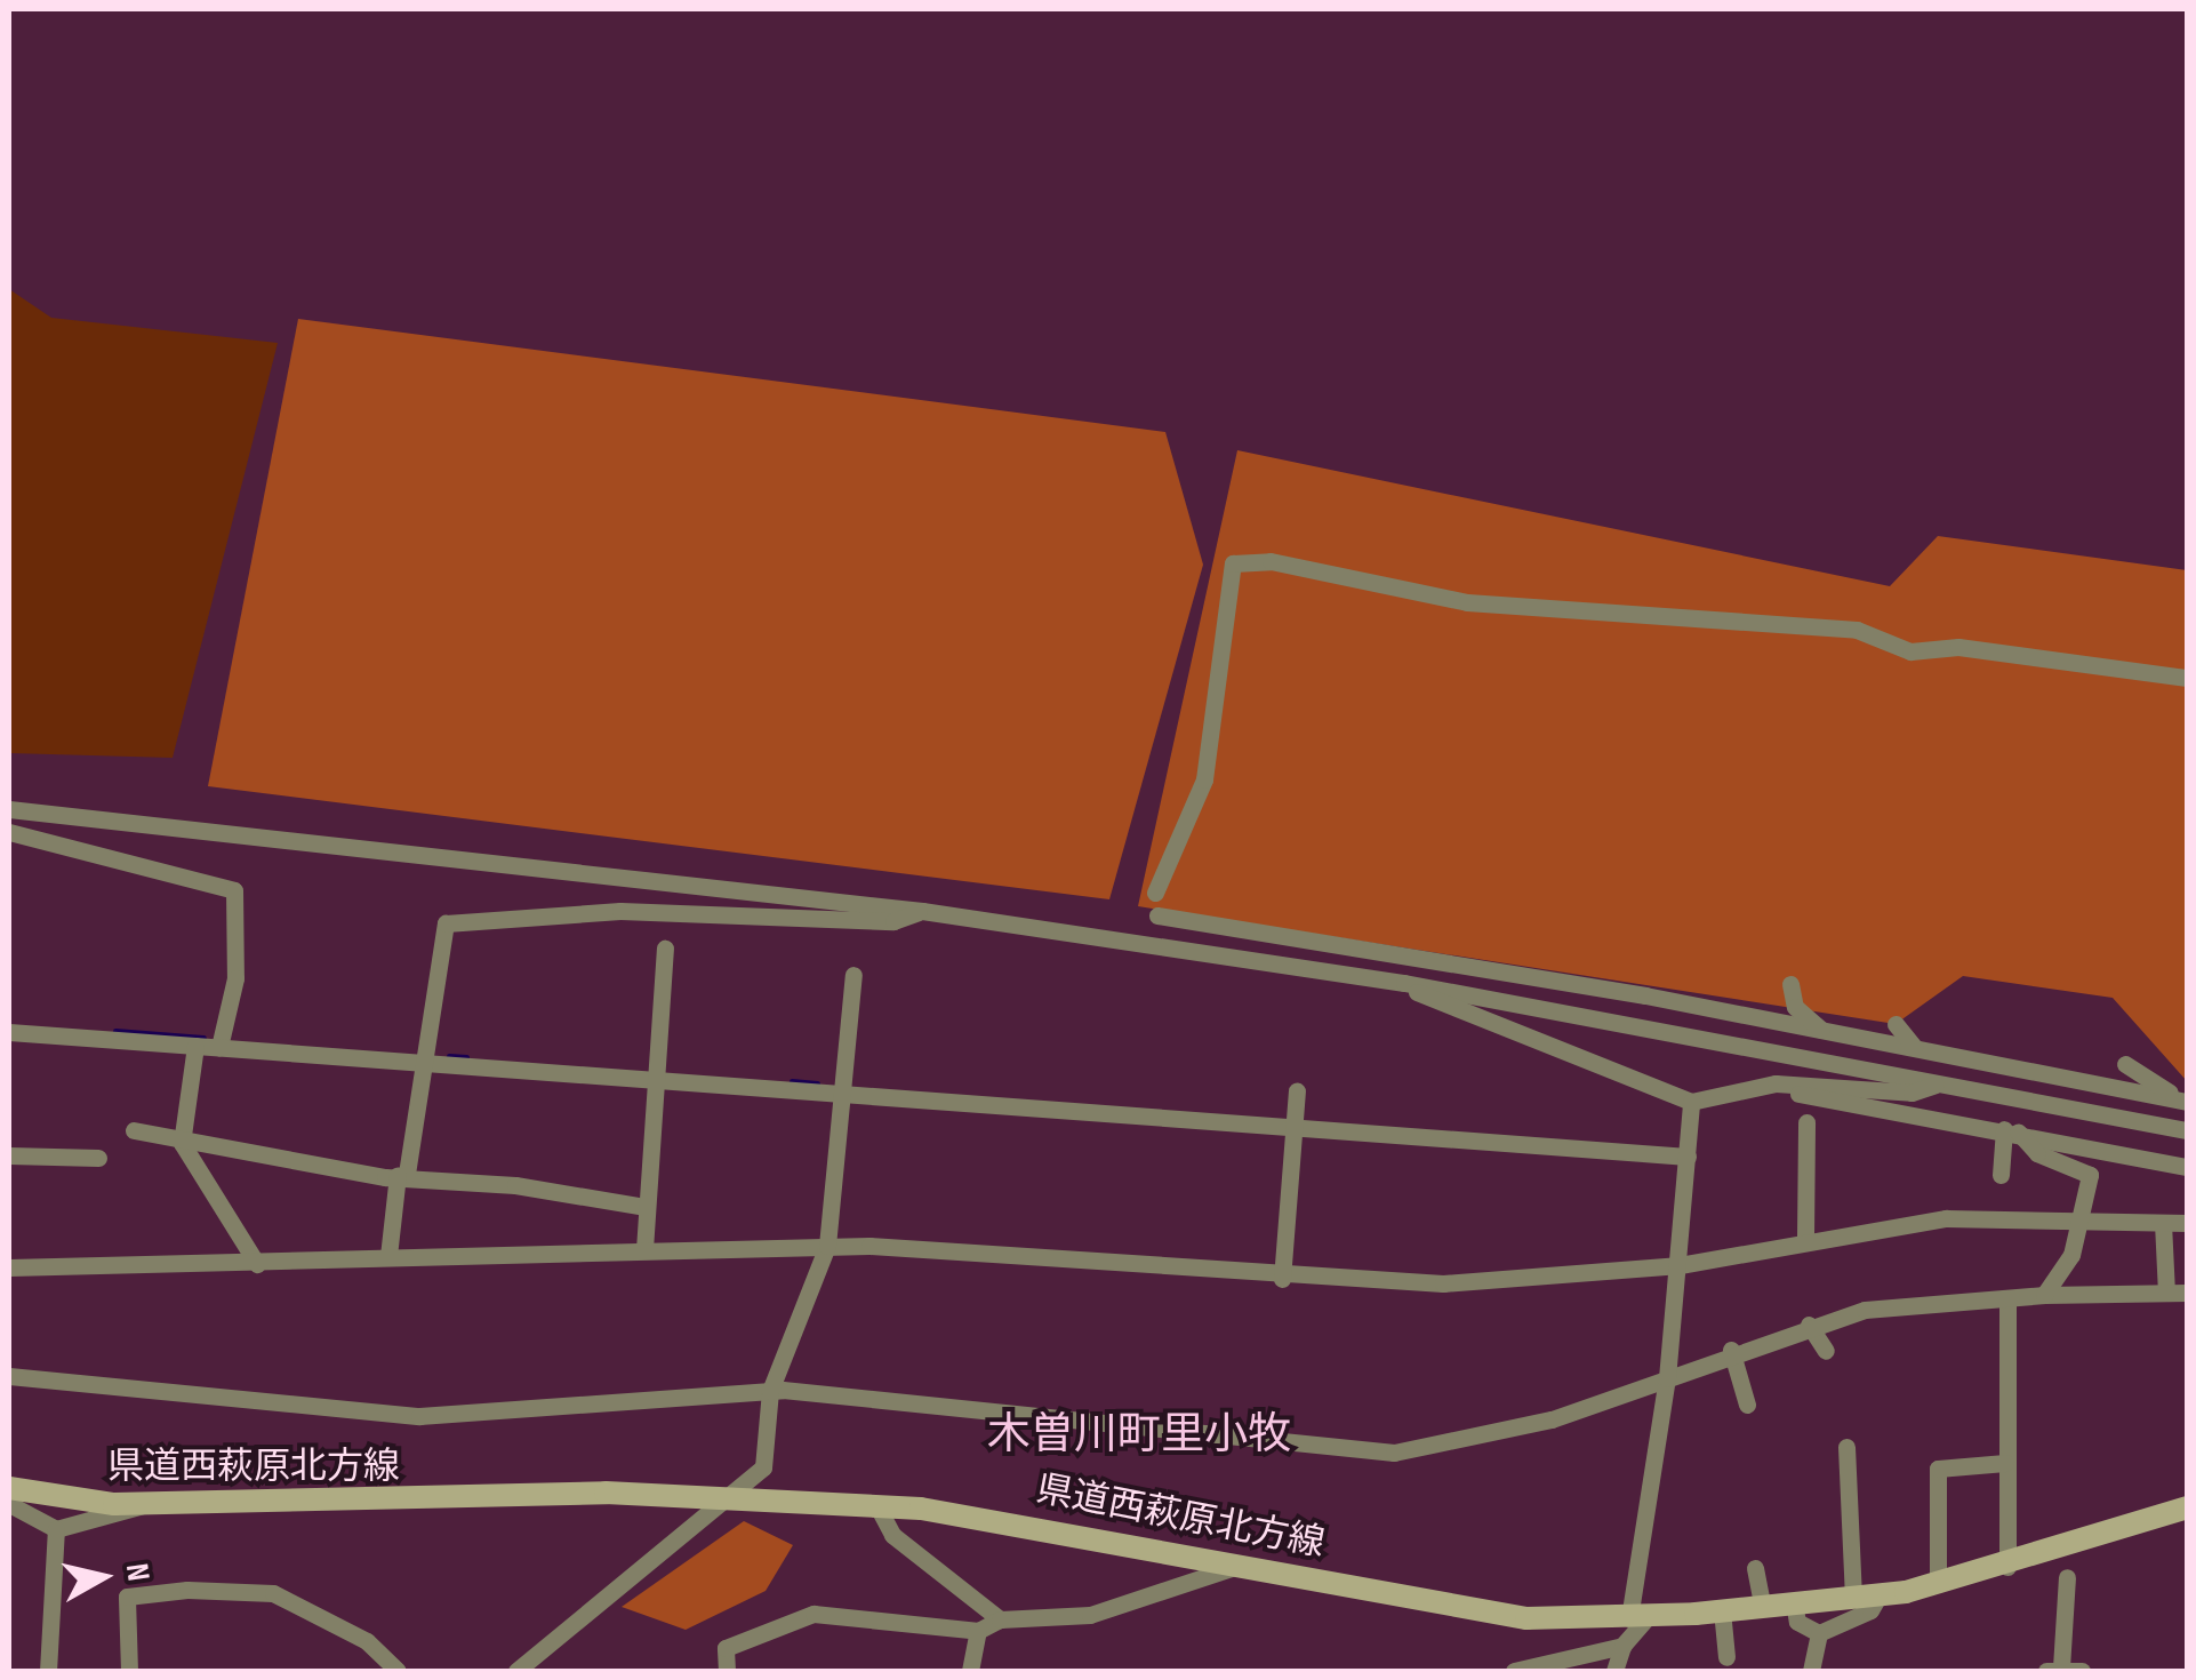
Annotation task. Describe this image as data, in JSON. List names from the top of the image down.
{
  "streets": {
    "main road": ["県道西萩原北方線"]
  },
  "districts": ["木曽川町里小牧"],
  "north": "right"
}
